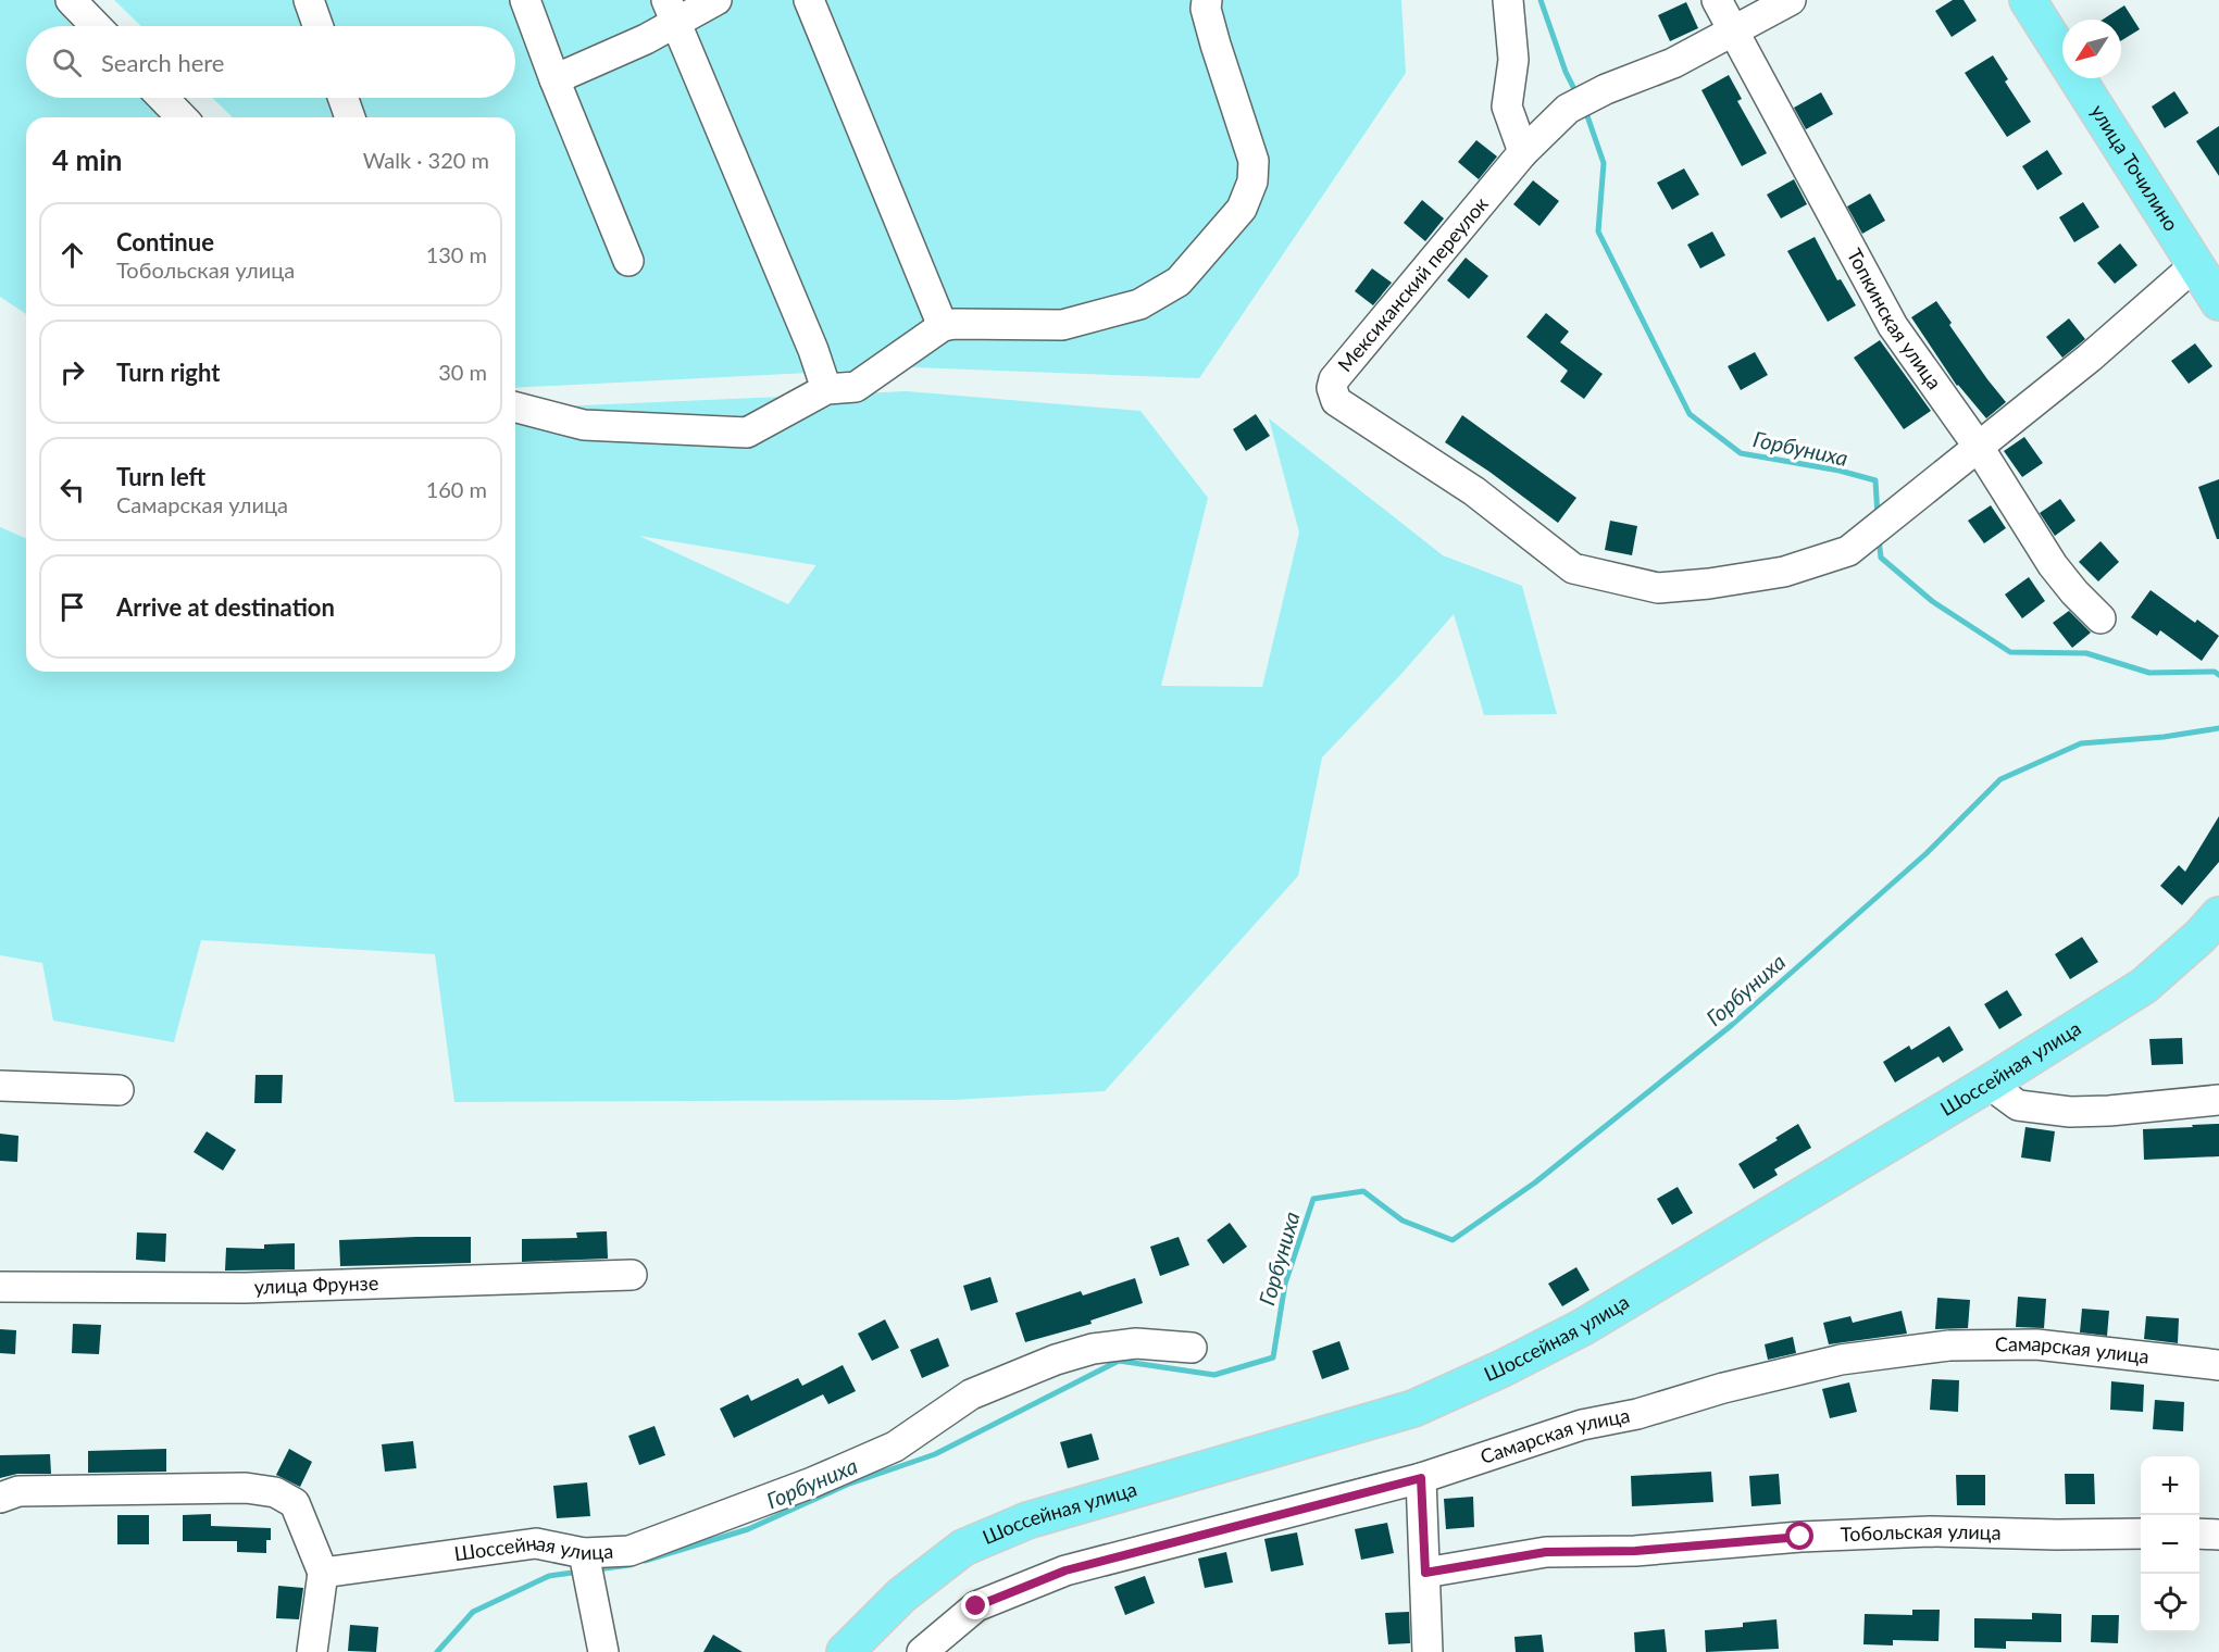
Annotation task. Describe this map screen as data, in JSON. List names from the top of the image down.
{
  "streets": {
    "main road": ["улица Точилино", "Шоссейная улица"],
    "street": [
      "Мексиканский переулок",
      "Топкинская улица",
      "улица Фрунзе",
      "Самарская улица",
      "Тобольская улица"
    ]
  },
  "crossings": [
    ["Мексиканский переулок", "Топкинская улица"]
  ],
  "water": ["Горбуниха"],
  "north": "bottom left",
  "page": {
    "search": "Search here",
    "heading": ["4 min", "Walk · 320 m"],
    "list": [
      ["Continue", "Тобольская улица", "130 m"],
      ["Turn right", "30 m"],
      ["Turn left", "Самарская улица", "160 m"],
      "Arrive at destination"
    ],
    "map_buttons": ["+", "−"]
  }
}
